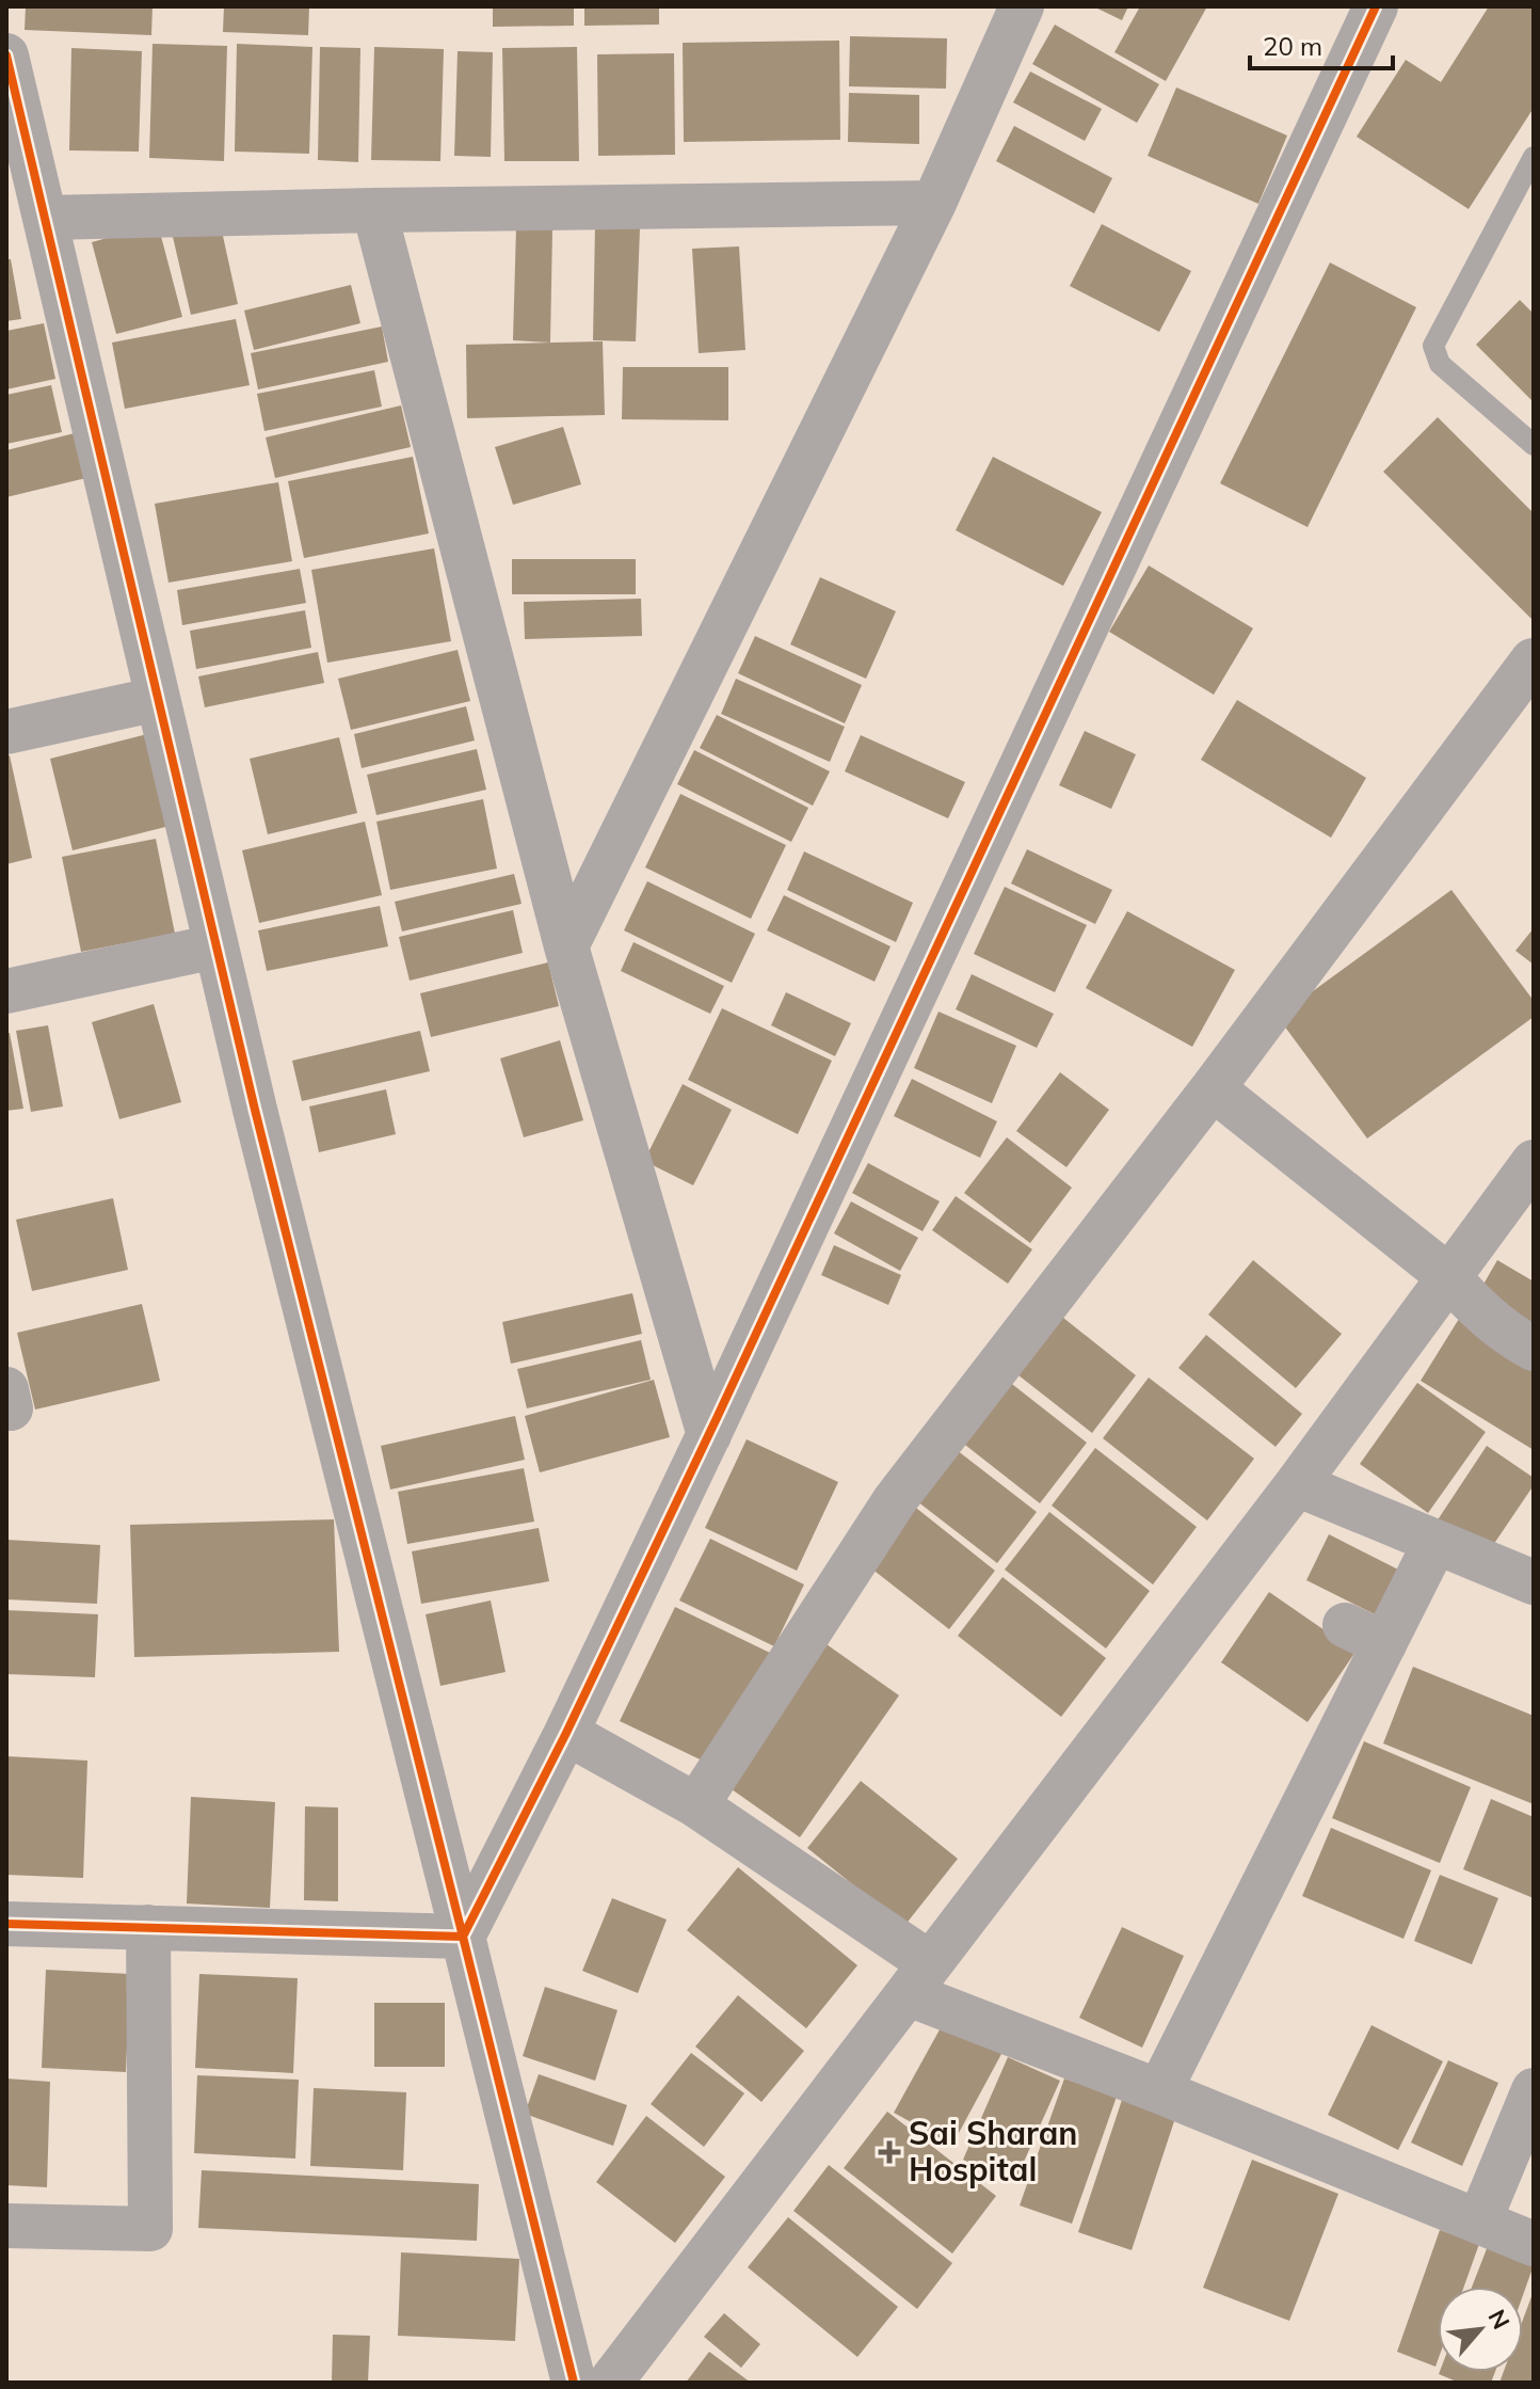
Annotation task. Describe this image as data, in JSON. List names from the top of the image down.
{
  "places": {
    "health": ["Sai Sharan Hospital"]
  },
  "scale_bar": "20 m",
  "north": "top right"
}
